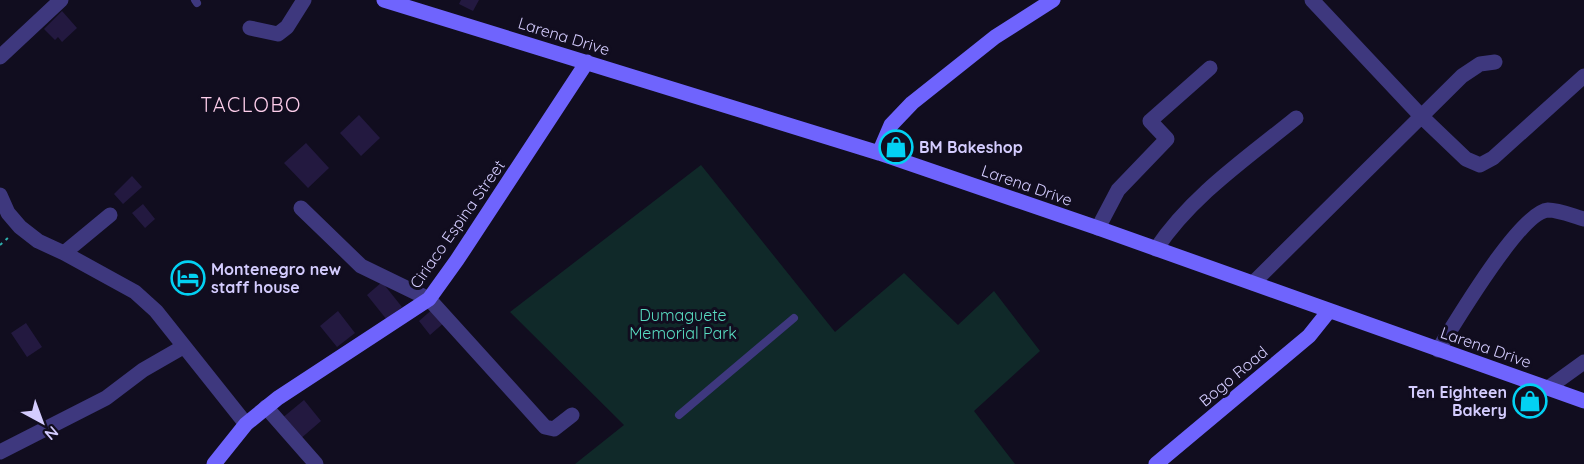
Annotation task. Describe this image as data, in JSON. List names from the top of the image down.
{
  "streets": {
    "main road": ["Larena Drive", "Ciriaco Espina Street", "Bogo Road"]
  },
  "crossings": [
    ["Larena Drive", "Ciriaco Espina Street"],
    ["Larena Drive", "Bogo Road"]
  ],
  "districts": ["TACLOBO"],
  "parks": ["Dumaguete Memorial Park"],
  "places": {
    "shop": ["BM Bakeshop", "Ten Eighteen Bakery"],
    "hotel": ["Montenegro new staff house"]
  },
  "north": "bottom right"
}
